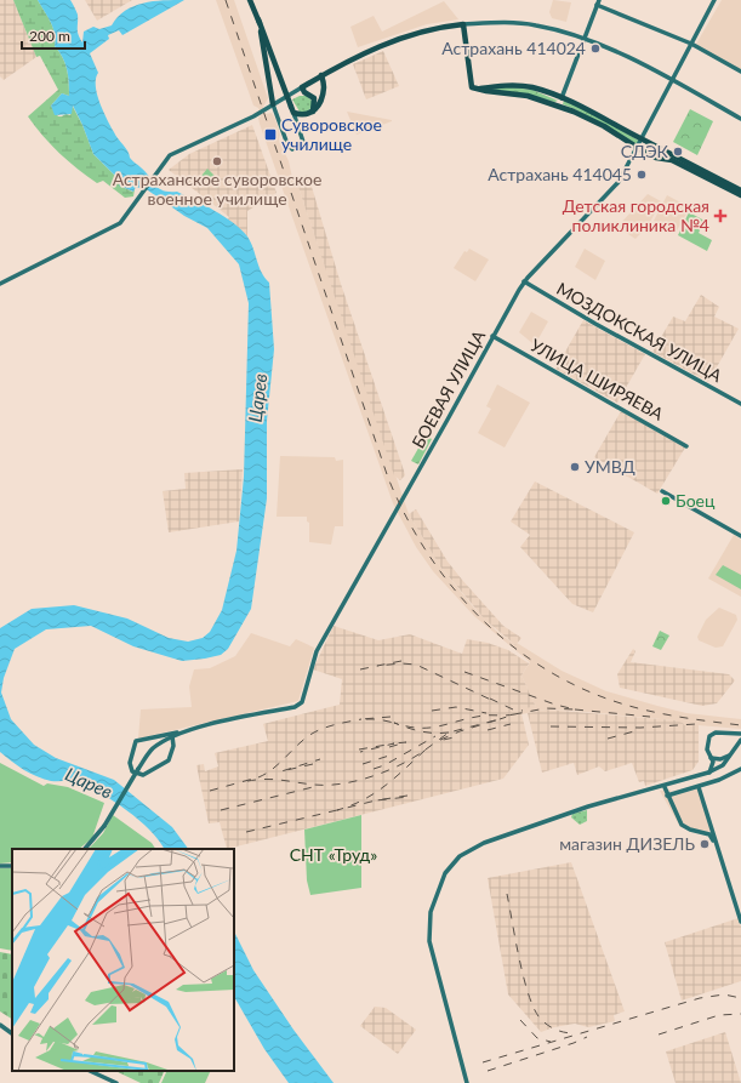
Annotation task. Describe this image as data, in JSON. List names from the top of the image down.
{
  "streets": {
    "main road": ["МОЗДОКСКАЯ УЛИЦА", "УЛИЦА ШИРЯЕВА", "БОЕВАЯ УЛИЦА"]
  },
  "crossings": [
    ["МОЗДОКСКАЯ УЛИЦА", "БОЕВАЯ УЛИЦА"],
    ["УЛИЦА ШИРЯЕВА", "БОЕВАЯ УЛИЦА"]
  ],
  "water": ["Царев"],
  "parks": ["СНТ «Труд»"],
  "places": {
    "other": [
      "Астрахань 414024",
      "СДЭК",
      "Астраханское суворовское военное училище",
      "Астрахань 414045",
      "УМВД",
      "Боец",
      "магазин ДИЗЕЛЬ"
    ],
    "transit": ["Суворовское училище"],
    "health": ["Детская городская поликлиника №4"]
  },
  "scale_bar": "200 m"
}
